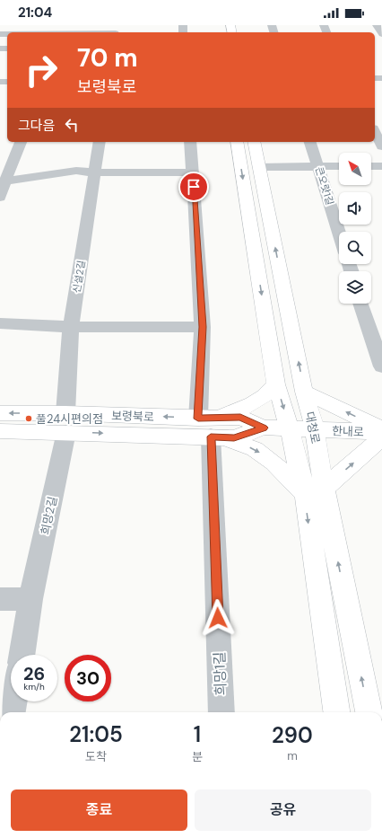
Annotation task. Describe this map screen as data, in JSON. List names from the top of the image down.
{
  "streets": {
    "main road": ["보령북로", "대청로", "한내로"],
    "street": [
      "큰오랏1길",
      "신설2길",
      "희망2길",
      "희망1길"
    ]
  },
  "crossings": [
    ["신설2길", "보령북로"],
    ["신설2길", "희망2길"],
    ["보령북로", "대청로"],
    ["보령북로", "한내로"],
    ["보령북로", "희망2길"],
    ["보령북로", "희망1길"],
    ["대청로", "한내로"]
  ],
  "places": ["풀24시편의점"],
  "north": "top left",
  "page": {
    "status": "21:04",
    "turn": ["70 m", "보령북로"],
    "then": "그다음",
    "speed": "26 km/h",
    "limit": "30",
    "eta": [
      "21:05",
      "도착",
      "1",
      "분",
      "290",
      "m"
    ],
    "buttons": ["종료", "공유"]
  }
}
